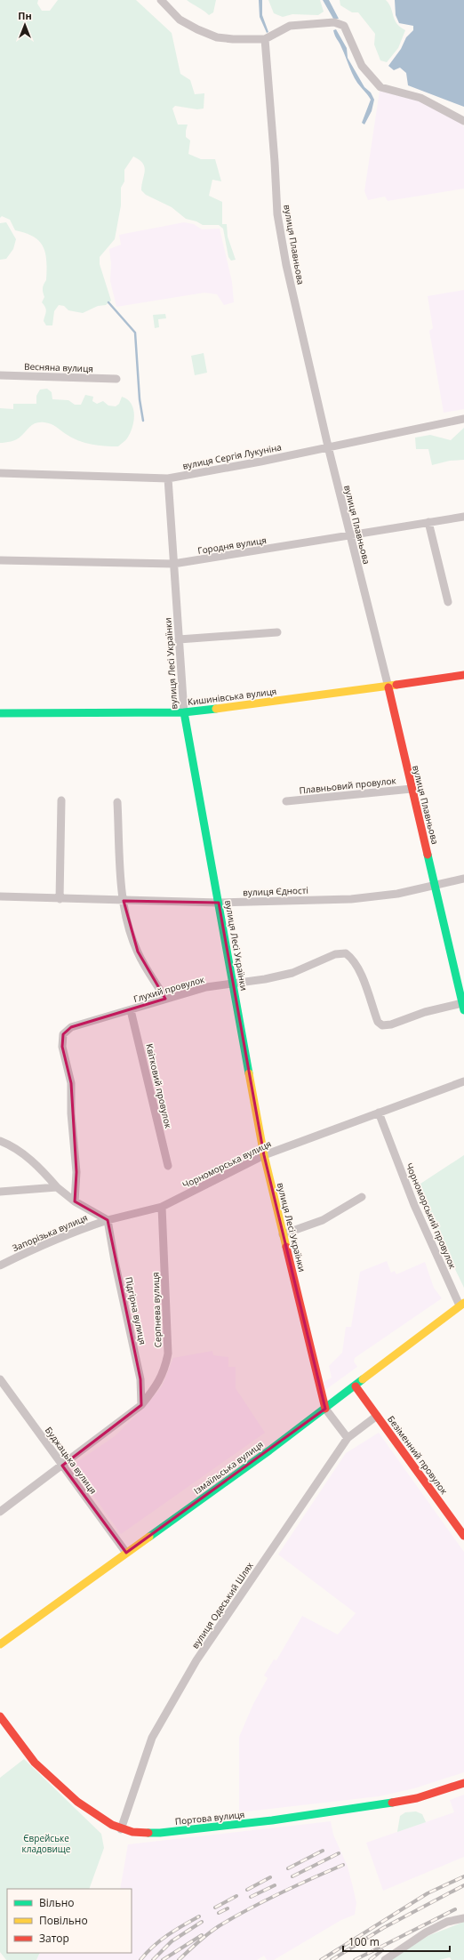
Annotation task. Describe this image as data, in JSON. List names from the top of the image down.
{
  "streets": {
    "main road": [
      "вулиця Плавньова",
      "вулиця Лесі Українки",
      "Кишинівська вулиця",
      "Безіменний провулок",
      "Ізмаїльська вулиця",
      "Портова вулиця"
    ],
    "street": [
      "Весняна вулиця",
      "вулиця Сергія Лукуніна",
      "Городня вулиця",
      "Плавньовий провулок",
      "вулиця Єдності",
      "Глухий провулок",
      "Квітковий провулок",
      "Чорноморська вулиця",
      "Чорноморський провулок",
      "Запорізька вулиця",
      "Серпнева вулиця",
      "Підгірна вулиця",
      "Буджацька вулиця",
      "вулиця Одеський Шлях"
    ]
  },
  "crossings": [
    ["вулиця Плавньова", "вулиця Сергія Лукуніна"],
    ["вулиця Плавньова", "Городня вулиця"],
    ["вулиця Плавньова", "Кишинівська вулиця"],
    ["вулиця Плавньова", "Плавньовий провулок"],
    ["вулиця Плавньова", "вулиця Єдності"],
    ["вулиця Плавньова", "Глухий провулок"],
    ["вулиця Сергія Лукуніна", "вулиця Лесі Українки"],
    ["Городня вулиця", "вулиця Лесі Українки"],
    ["вулиця Лесі Українки", "Кишинівська вулиця"],
    ["вулиця Лесі Українки", "вулиця Єдності"],
    ["вулиця Лесі Українки", "Глухий провулок"],
    ["вулиця Лесі Українки", "Чорноморська вулиця"],
    ["вулиця Лесі Українки", "Ізмаїльська вулиця"],
    ["Глухий провулок", "Квітковий провулок"],
    ["Чорноморська вулиця", "Чорноморський провулок"],
    ["Чорноморська вулиця", "Запорізька вулиця"],
    ["Чорноморська вулиця", "Серпнева вулиця"],
    ["Чорноморська вулиця", "Підгірна вулиця"],
    ["Чорноморський провулок", "Ізмаїльська вулиця"],
    ["Запорізька вулиця", "Підгірна вулиця"],
    ["Серпнева вулиця", "Підгірна вулиця"],
    ["Серпнева вулиця", "Буджацька вулиця"],
    ["Безіменний провулок", "Ізмаїльська вулиця"],
    ["Безіменний провулок", "вулиця Одеський Шлях"],
    ["Буджацька вулиця", "Ізмаїльська вулиця"],
    ["вулиця Одеський Шлях", "Портова вулиця"]
  ],
  "parks": ["Єврейське кладовище"],
  "legend": ["Вільно", "Повільно", "Затор"],
  "scale_bar": "100 m",
  "north": "top"
}
